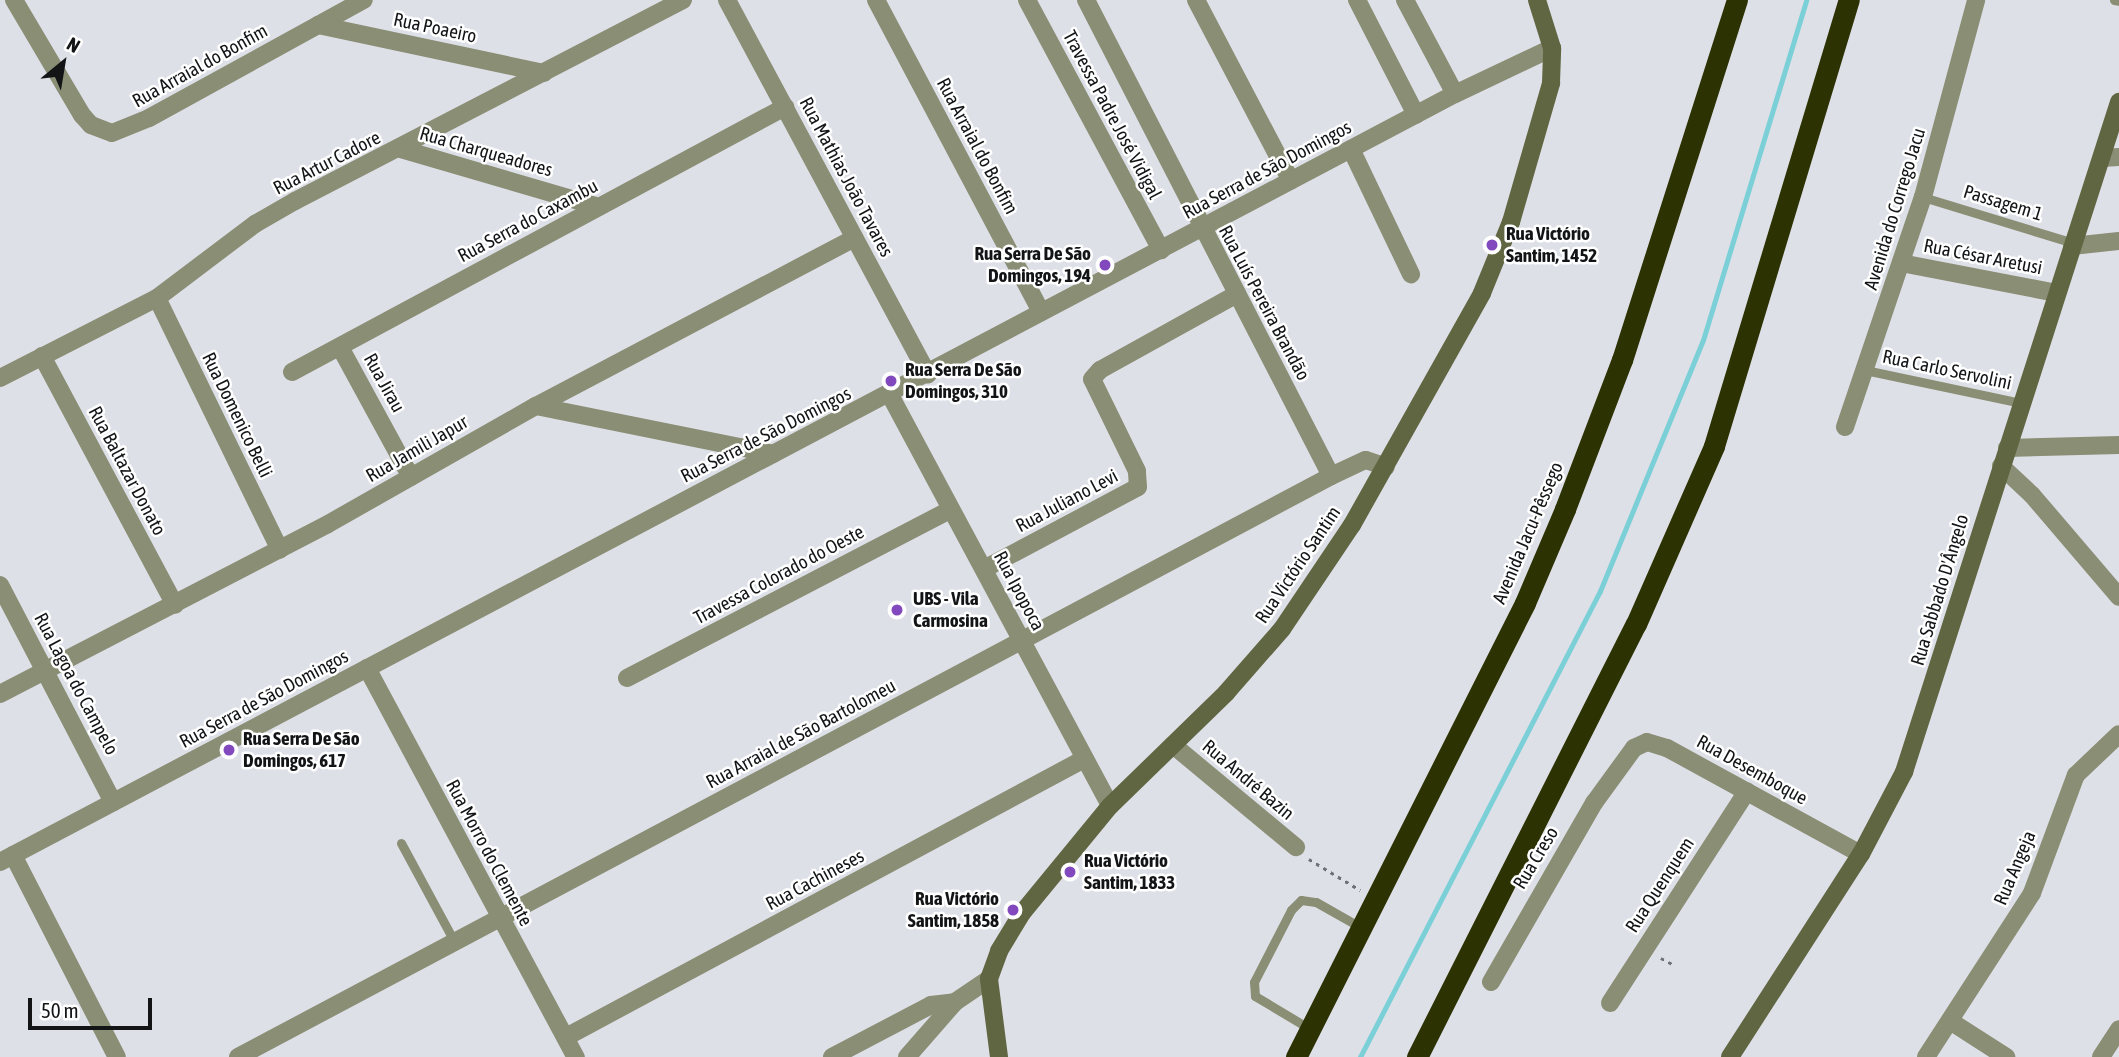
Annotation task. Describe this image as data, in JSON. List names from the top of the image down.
{
  "streets": {
    "highway": ["Avenida Jacu-Pêssego"],
    "street": [
      "Rua Poaeiro",
      "Rua Arraial do Bonfim",
      "Travessa Padre José Vidigal",
      "Rua Charqueadores",
      "Rua Artur Cadore",
      "Rua Serra de São Domingos",
      "Rua Mathias João Tavares",
      "Avenida do Corrego Jacu",
      "Rua Serra do Caxambu",
      "Rua César Aretusi",
      "Rua Luís Pereira Brandão",
      "Rua Jirau",
      "Rua Domenico Belli",
      "Rua Jamili Japur",
      "Rua Baltazar Donato",
      "Rua Juliano Levi",
      "Rua Victório Santim",
      "Travessa Colorado do Oeste",
      "Rua Sabbado D'Ângelo",
      "Rua Ipopoca",
      "Rua Lagoa do Campelo",
      "Rua Arraial de São Bartolomeu",
      "Rua Desemboque",
      "Rua André Bazin",
      "Rua Morro do Clemente",
      "Rua Creso",
      "Rua Angeja",
      "Rua Cachineses",
      "Rua Quenquem"
    ],
    "lane": ["Passagem 1", "Rua Carlo Servolini"]
  },
  "crossings": [
    ["Rua Poaeiro", "Rua Arraial do Bonfim"],
    ["Rua Poaeiro", "Rua Artur Cadore"],
    ["Rua Arraial do Bonfim", "Rua Serra de São Domingos"],
    ["Travessa Padre José Vidigal", "Rua Serra de São Domingos"],
    ["Rua Charqueadores", "Rua Artur Cadore"],
    ["Rua Charqueadores", "Rua Serra do Caxambu"],
    ["Rua Artur Cadore", "Rua Domenico Belli"],
    ["Rua Artur Cadore", "Rua Baltazar Donato"],
    ["Rua Serra de São Domingos", "Rua Mathias João Tavares"],
    ["Rua Serra de São Domingos", "Rua Luís Pereira Brandão"],
    ["Rua Serra de São Domingos", "Rua Victório Santim"],
    ["Rua Serra de São Domingos", "Rua Ipopoca"],
    ["Rua Serra de São Domingos", "Rua Lagoa do Campelo"],
    ["Rua Serra de São Domingos", "Rua Morro do Clemente"],
    ["Rua Mathias João Tavares", "Rua Serra do Caxambu"],
    ["Rua Mathias João Tavares", "Rua Jamili Japur"],
    ["Passagem 1", "Avenida do Corrego Jacu"],
    ["Passagem 1", "Rua Sabbado D'Ângelo"],
    ["Avenida do Corrego Jacu", "Rua César Aretusi"],
    ["Avenida do Corrego Jacu", "Rua Carlo Servolini"],
    ["Rua Serra do Caxambu", "Rua Jirau"],
    ["Rua César Aretusi", "Rua Sabbado D'Ângelo"],
    ["Rua Luís Pereira Brandão", "Rua Juliano Levi"],
    ["Rua Luís Pereira Brandão", "Rua Arraial de São Bartolomeu"],
    ["Rua Carlo Servolini", "Rua Sabbado D'Ângelo"],
    ["Rua Jirau", "Rua Jamili Japur"],
    ["Rua Domenico Belli", "Rua Jamili Japur"],
    ["Rua Jamili Japur", "Rua Baltazar Donato"],
    ["Rua Jamili Japur", "Rua Lagoa do Campelo"],
    ["Rua Juliano Levi", "Rua Ipopoca"],
    ["Rua Victório Santim", "Rua Ipopoca"],
    ["Rua Victório Santim", "Rua Arraial de São Bartolomeu"],
    ["Rua Victório Santim", "Rua André Bazin"],
    ["Travessa Colorado do Oeste", "Rua Ipopoca"],
    ["Rua Sabbado D'Ângelo", "Rua Desemboque"],
    ["Rua Ipopoca", "Rua Arraial de São Bartolomeu"],
    ["Rua Ipopoca", "Rua Cachineses"],
    ["Rua Arraial de São Bartolomeu", "Rua Morro do Clemente"],
    ["Rua Desemboque", "Rua Creso"],
    ["Rua Desemboque", "Rua Quenquem"],
    ["Rua Morro do Clemente", "Rua Cachineses"]
  ],
  "places": [
    "Rua Victório Santim, 1452",
    "Rua Serra De São Domingos, 194",
    "Rua Serra De São Domingos, 310",
    "UBS - Vila Carmosina",
    "Rua Serra De São Domingos, 617",
    "Rua Victório Santim, 1833",
    "Rua Victório Santim, 1858"
  ],
  "scale_bar": "50 m",
  "north": "top right"
}
